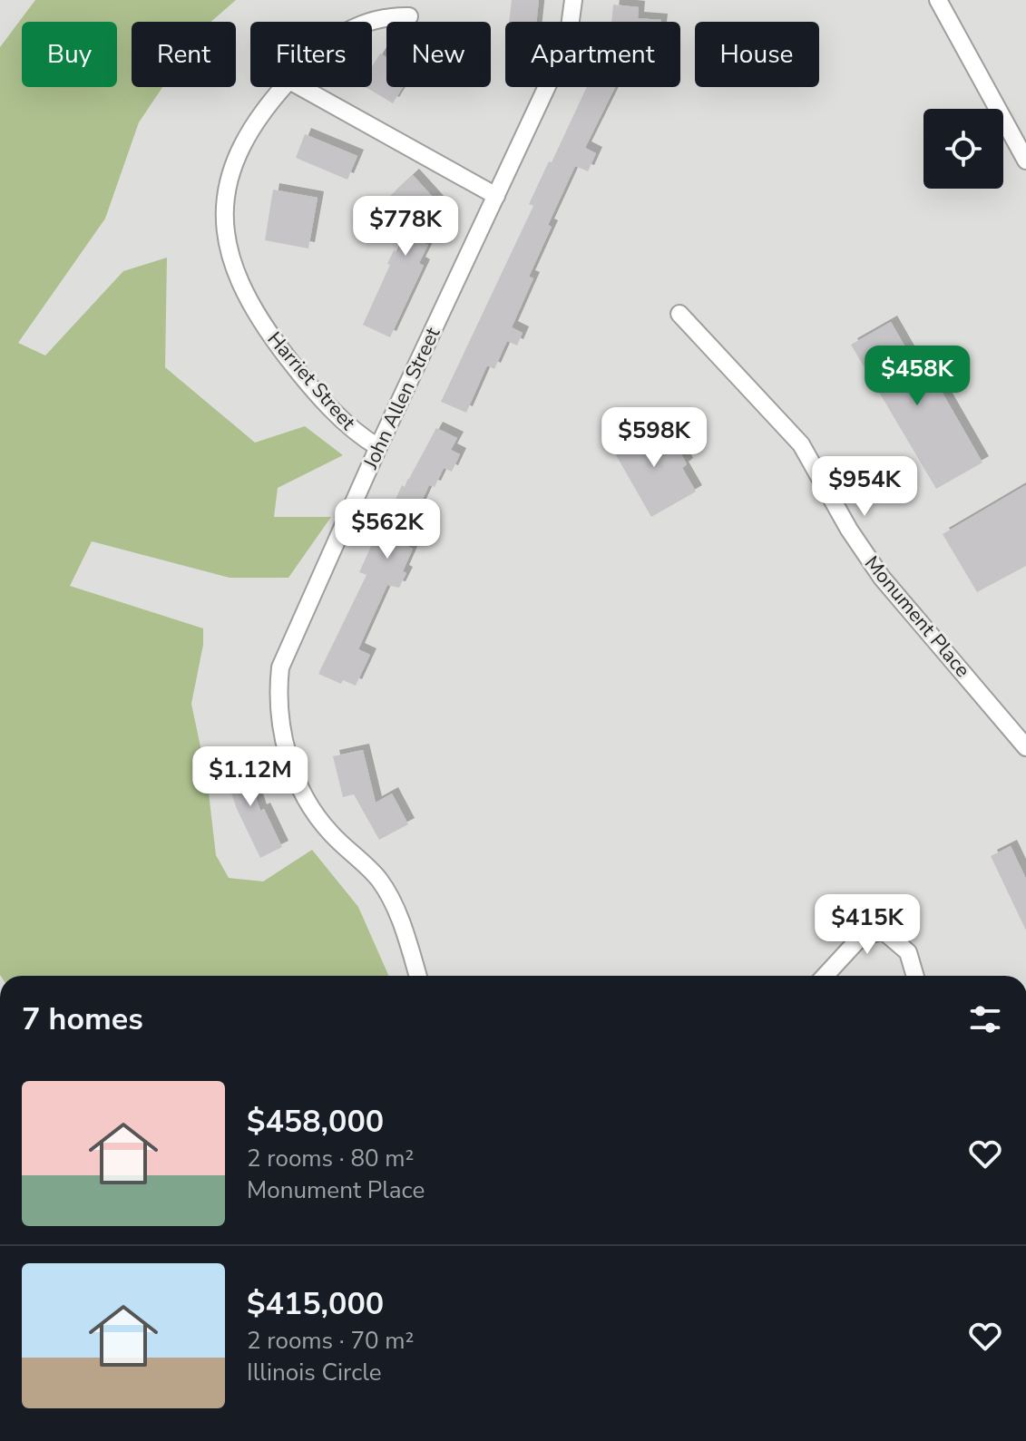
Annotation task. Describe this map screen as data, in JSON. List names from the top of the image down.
{
  "streets": {
    "street": ["Harriet Street", "John Allen Street", "Monument Place"]
  },
  "crossings": [
    ["Harriet Street", "John Allen Street"]
  ],
  "page": {
    "chip": [
      "Buy",
      "Rent",
      "Filters",
      "New",
      "Apartment",
      "House"
    ],
    "price": [
      "$778K",
      "$458K",
      "$598K",
      "$954K",
      "$562K",
      "$1.12M",
      "$415K"
    ],
    "heading": "7 homes",
    "list": [
      {
        "name": "$458,000",
        "note": "2 rooms · 80 m² · Monument Place"
      },
      {
        "name": "$415,000",
        "note": "2 rooms · 70 m² · Illinois Circle"
      }
    ]
  }
}
